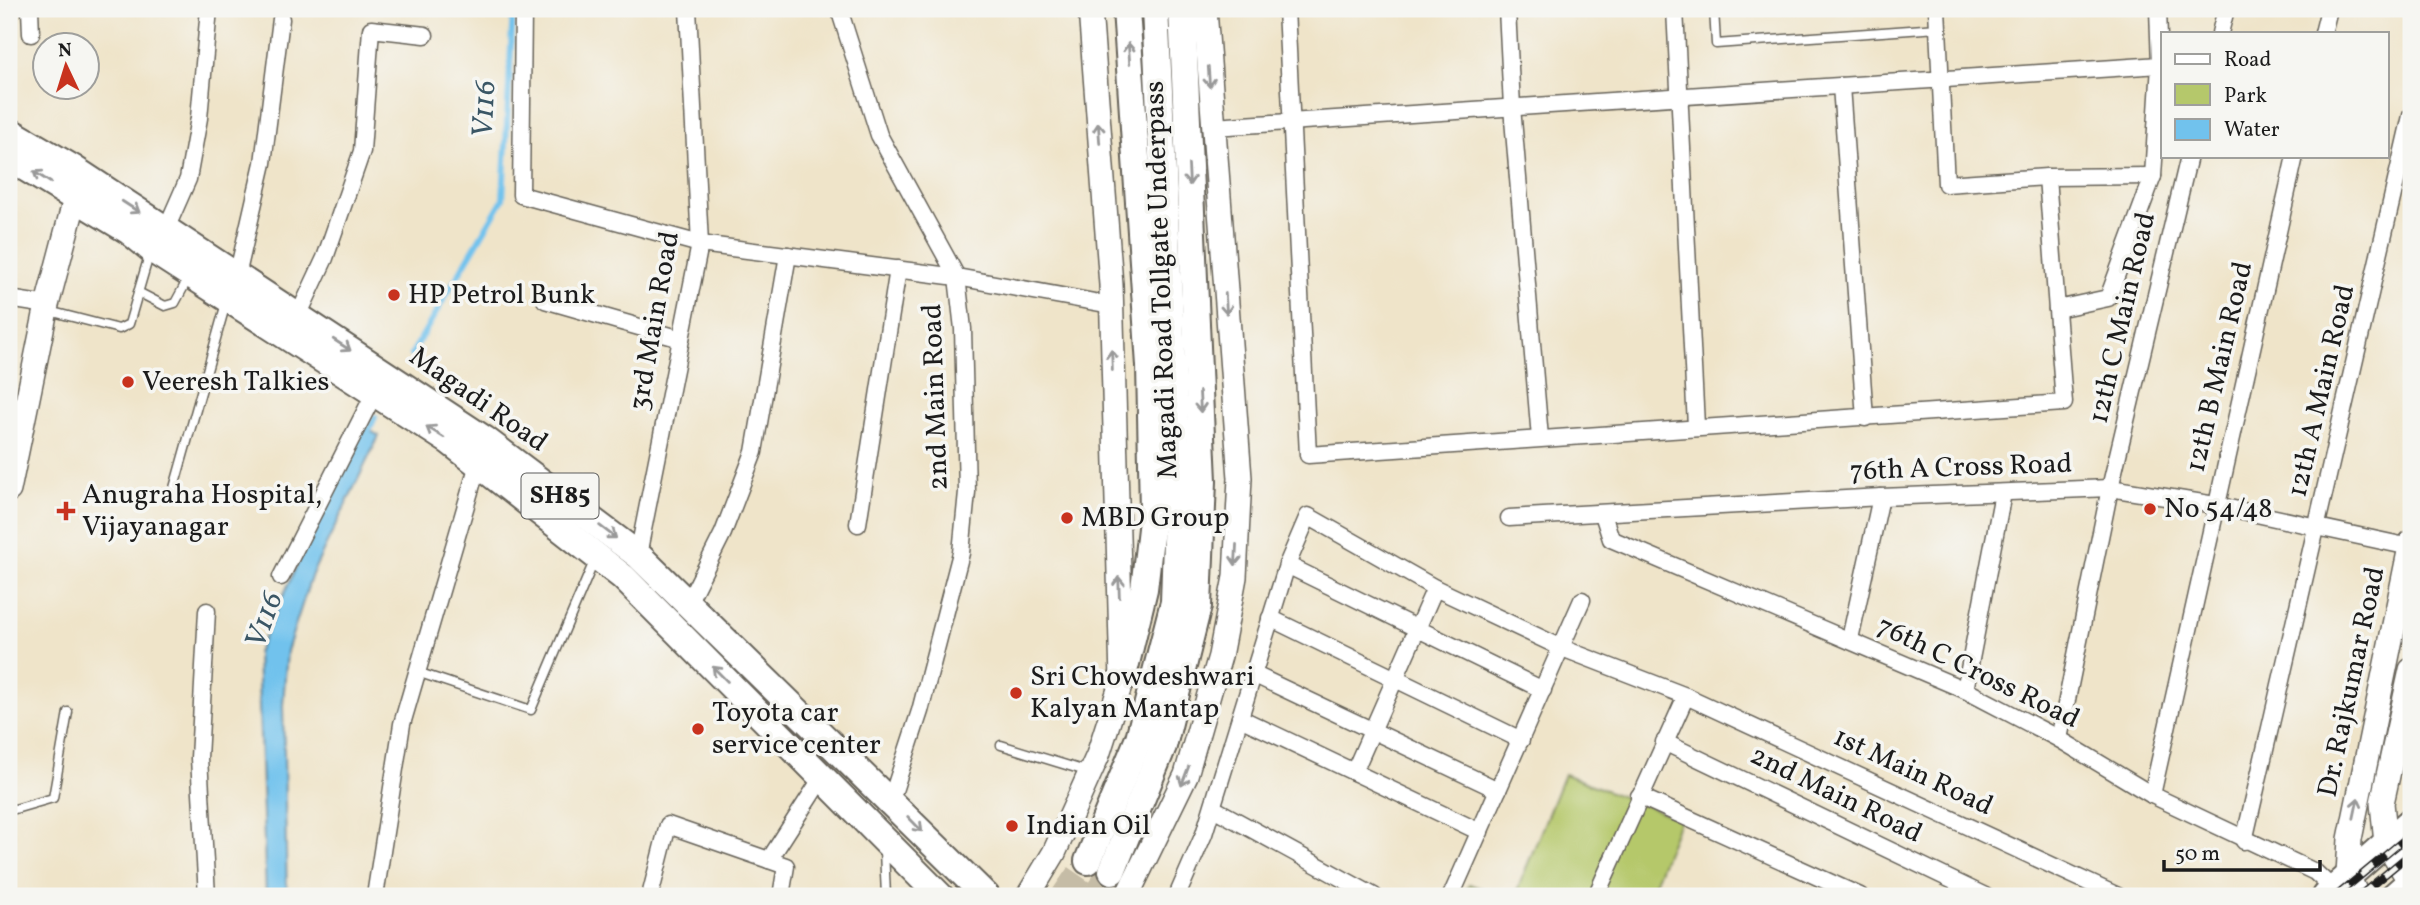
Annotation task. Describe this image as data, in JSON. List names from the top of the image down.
{
  "streets": {
    "main road": ["Magadi Road Tollgate Underpass", "Magadi Road", "SH85"],
    "street": [
      "12th C Main Road",
      "3rd Main Road",
      "12th B Main Road",
      "12th A Main Road",
      "2nd Main Road",
      "76th A Cross Road",
      "76th C Cross Road",
      "Dr. Rajkumar Road",
      "1st Main Road"
    ]
  },
  "crossings": [
    ["12th C Main Road", "76th A Cross Road"],
    ["12th C Main Road", "76th C Cross Road"],
    ["3rd Main Road", "Magadi Road"],
    ["12th B Main Road", "76th A Cross Road"],
    ["12th B Main Road", "76th C Cross Road"],
    ["12th A Main Road", "76th A Cross Road"],
    ["12th A Main Road", "76th C Cross Road"],
    ["2nd Main Road", "Magadi Road"],
    ["76th A Cross Road", "76th C Cross Road"],
    ["76th A Cross Road", "Dr. Rajkumar Road"],
    ["76th C Cross Road", "Dr. Rajkumar Road"]
  ],
  "water": ["V116"],
  "places": {
    "other": [
      "HP Petrol Bunk",
      "Veeresh Talkies",
      "No 54/48",
      "MBD Group",
      "Sri Chowdeshwari Kalyan Mantap",
      "Toyota car service center",
      "Indian Oil"
    ],
    "health": ["Anugraha Hospital, Vijayanagar"]
  },
  "legend": ["Road", "Park", "Water"],
  "scale_bar": "50 m",
  "north": "top"
}
